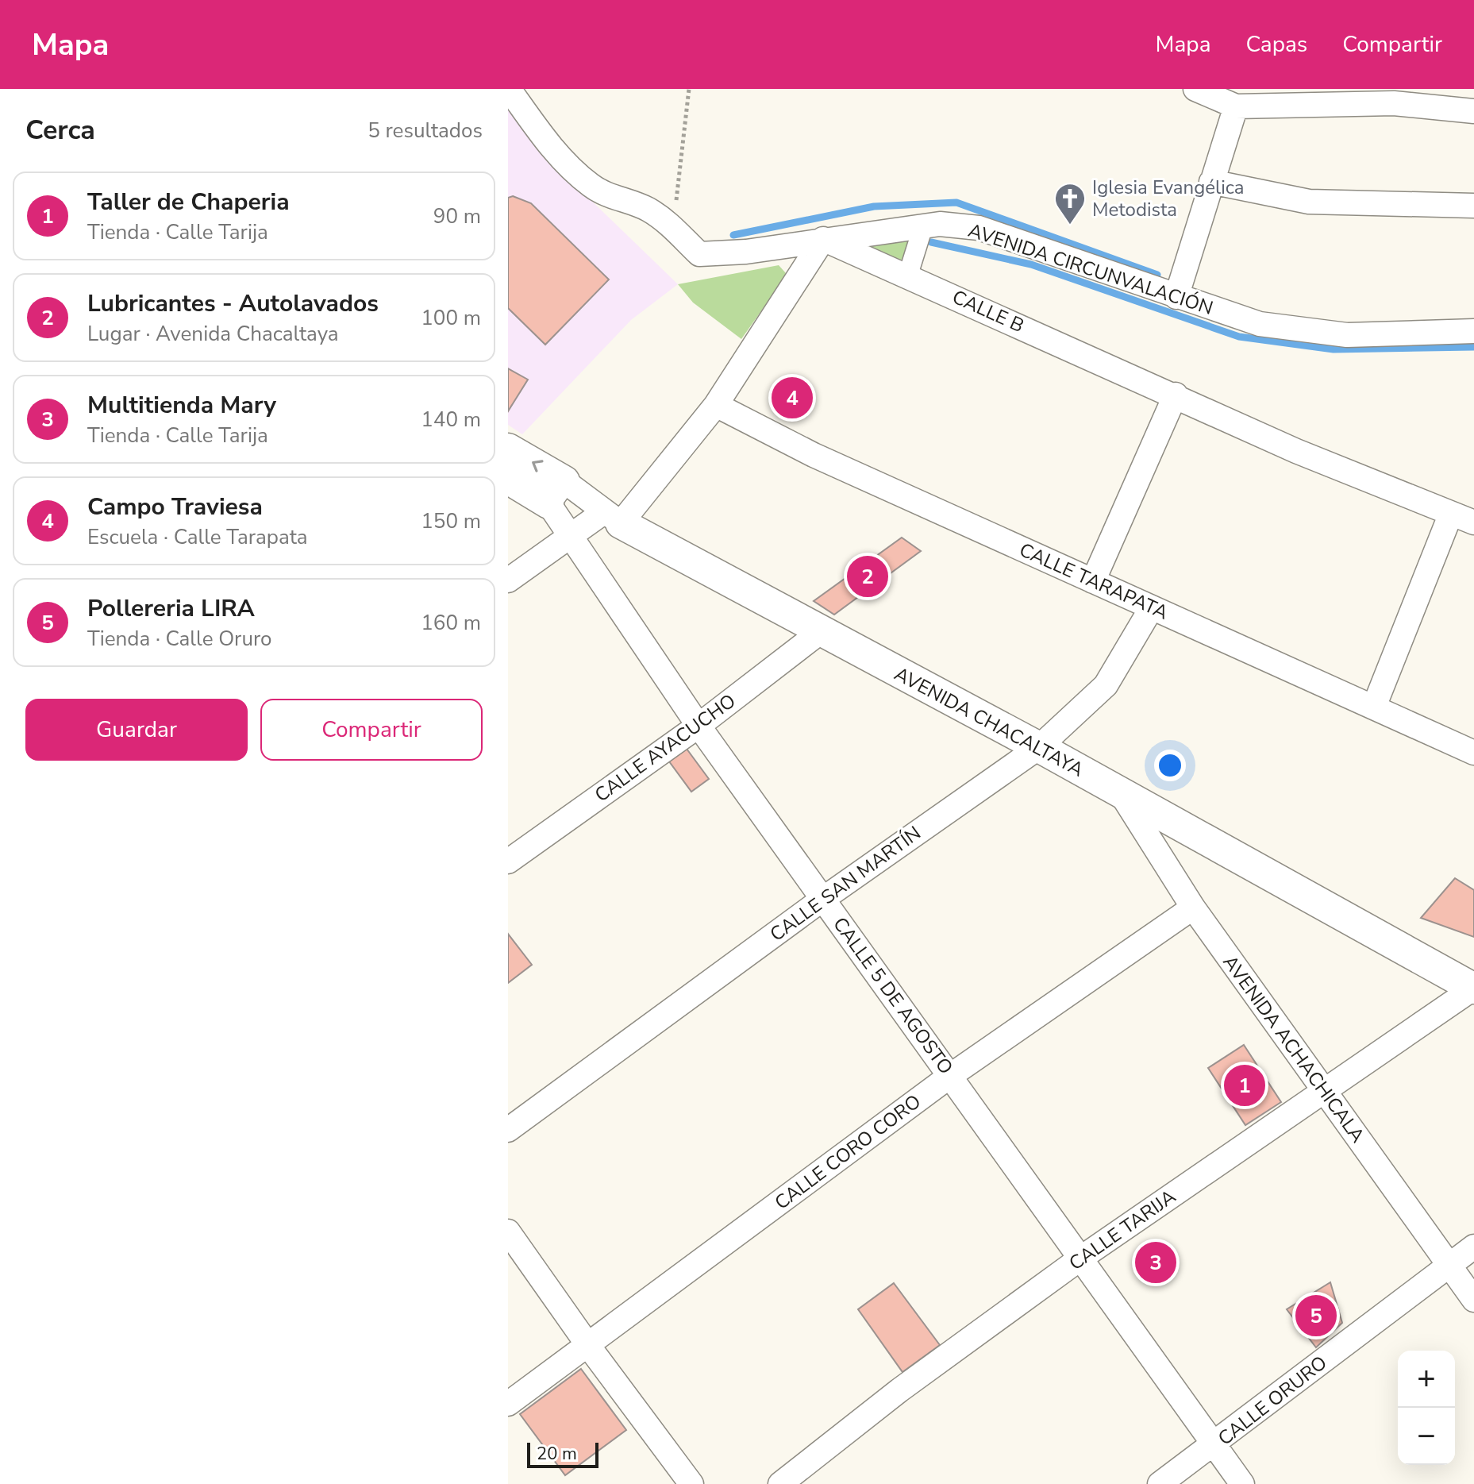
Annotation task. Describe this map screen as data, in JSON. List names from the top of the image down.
{
  "streets": {
    "street": [
      "AVENIDA CIRCUNVALACIÓN",
      "CALLE B",
      "CALLE TARAPATA",
      "AVENIDA CHACALTAYA",
      "CALLE AYACUCHO",
      "CALLE SAN MARTÍN",
      "CALLE 5 DE AGOSTO",
      "AVENIDA ACHACHICALA",
      "CALLE CORO CORO",
      "CALLE TARIJA",
      "CALLE ORURO"
    ]
  },
  "crossings": [
    ["AVENIDA CIRCUNVALACIÓN", "CALLE B"],
    ["CALLE TARAPATA", "CALLE SAN MARTÍN"],
    ["AVENIDA CHACALTAYA", "CALLE AYACUCHO"],
    ["AVENIDA CHACALTAYA", "CALLE SAN MARTÍN"],
    ["AVENIDA CHACALTAYA", "CALLE 5 DE AGOSTO"],
    ["AVENIDA CHACALTAYA", "AVENIDA ACHACHICALA"],
    ["AVENIDA CHACALTAYA", "CALLE TARIJA"],
    ["CALLE AYACUCHO", "CALLE 5 DE AGOSTO"],
    ["CALLE SAN MARTÍN", "CALLE 5 DE AGOSTO"],
    ["CALLE 5 DE AGOSTO", "CALLE CORO CORO"],
    ["CALLE 5 DE AGOSTO", "CALLE TARIJA"],
    ["CALLE 5 DE AGOSTO", "CALLE ORURO"],
    ["AVENIDA ACHACHICALA", "CALLE CORO CORO"],
    ["AVENIDA ACHACHICALA", "CALLE TARIJA"],
    ["AVENIDA ACHACHICALA", "CALLE ORURO"]
  ],
  "places": {
    "church": ["Iglesia Evangélica Metodista"]
  },
  "scale_bar": "20 m",
  "page": {
    "header": "Mapa",
    "nav": ["Mapa", "Capas", "Compartir"],
    "heading": ["Cerca", "5 resultados"],
    "list": [
      {
        "mark": "1",
        "name": "Taller de Chaperia",
        "note": "Tienda · Calle Tarija",
        "value": "90 m"
      },
      {
        "mark": "2",
        "name": "Lubricantes - Autolavados",
        "note": "Lugar · Avenida Chacaltaya",
        "value": "100 m"
      },
      {
        "mark": "3",
        "name": "Multitienda Mary",
        "note": "Tienda · Calle Tarija",
        "value": "140 m"
      },
      {
        "mark": "4",
        "name": "Campo Traviesa",
        "note": "Escuela · Calle Tarapata",
        "value": "150 m"
      },
      {
        "mark": "5",
        "name": "Pollereria LIRA",
        "note": "Tienda · Calle Oruro",
        "value": "160 m"
      }
    ],
    "pins": [
      "4",
      "2",
      "1",
      "3",
      "5"
    ],
    "buttons": ["Guardar", "Compartir"],
    "map_buttons": ["+", "−"],
    "scale": "20 m"
  }
}
